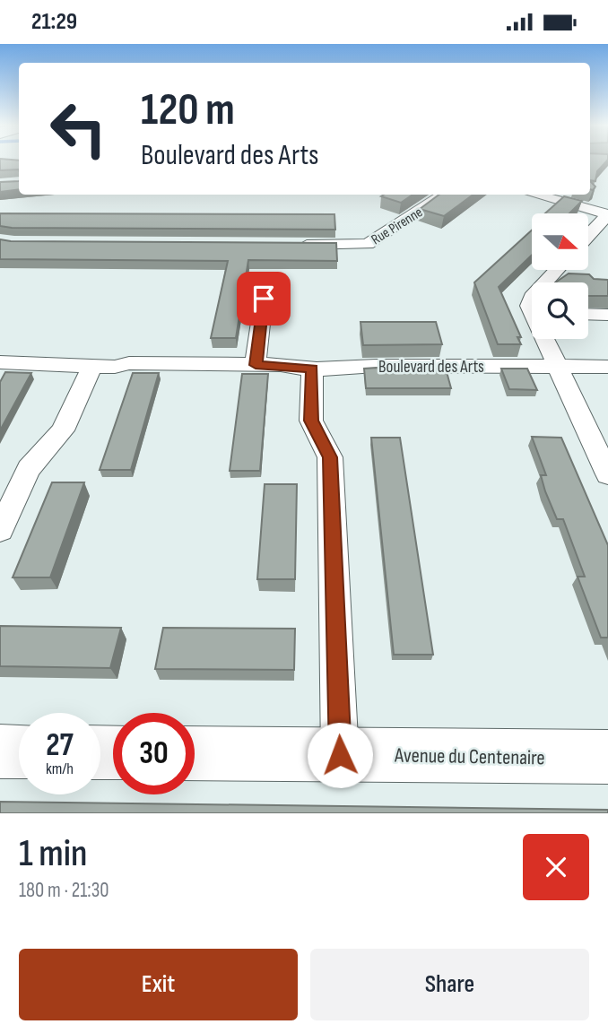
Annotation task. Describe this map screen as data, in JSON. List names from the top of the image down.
{
  "streets": {
    "street": ["Rue Pirenne", "Boulevard des Arts", "Avenue du Centenaire"]
  },
  "north": "right",
  "page": {
    "status": "21:29",
    "turn": ["120 m", "Boulevard des Arts"],
    "speed": "27 km/h",
    "limit": "30",
    "heading": ["1 min", "180 m · 21:30"],
    "buttons": ["Exit", "Share"]
  }
}
